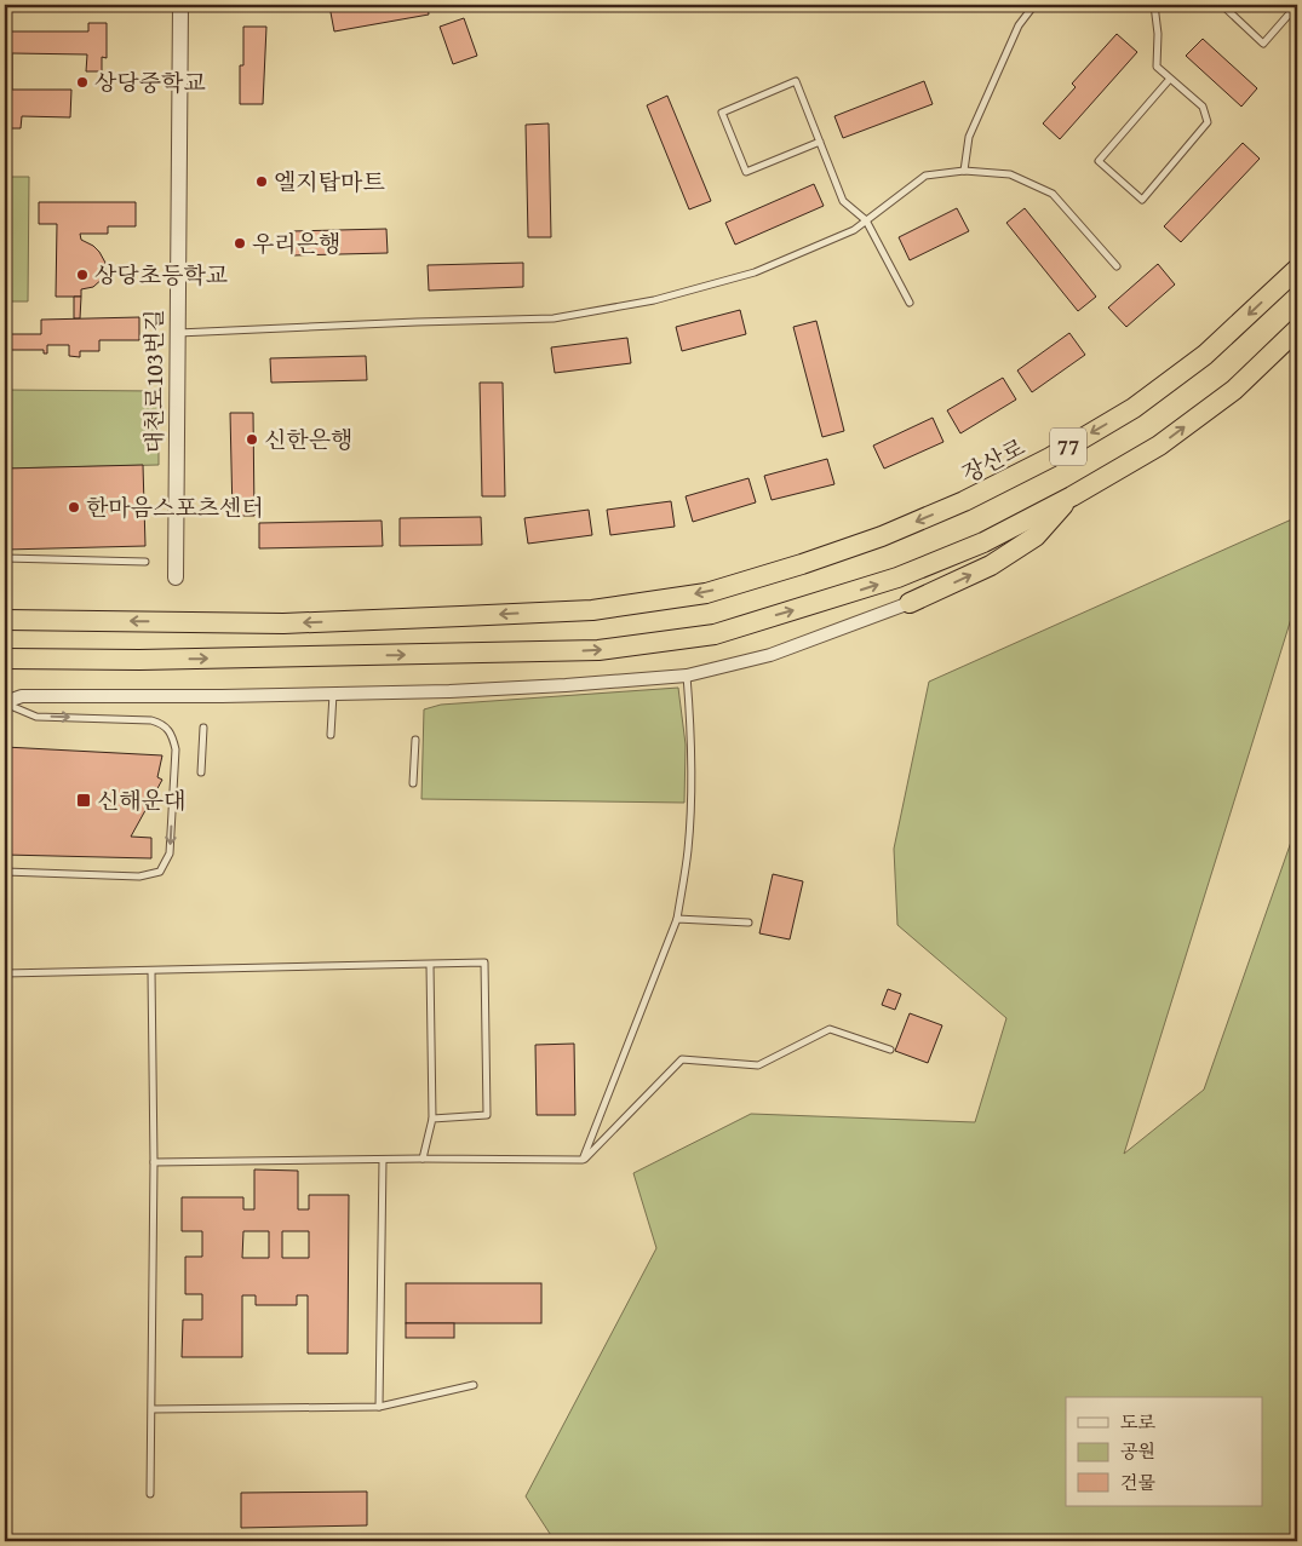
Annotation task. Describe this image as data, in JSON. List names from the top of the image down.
{
  "streets": {
    "highway": ["77", "장산로"],
    "street": ["대천로103번길"]
  },
  "places": {
    "other": [
      "상당중학교",
      "엘지탑마트",
      "우리은행",
      "상당초등학교",
      "신한은행",
      "한마음스포츠센터"
    ],
    "transit": ["신해운대"]
  },
  "legend": ["도로", "공원", "건물"]
}
